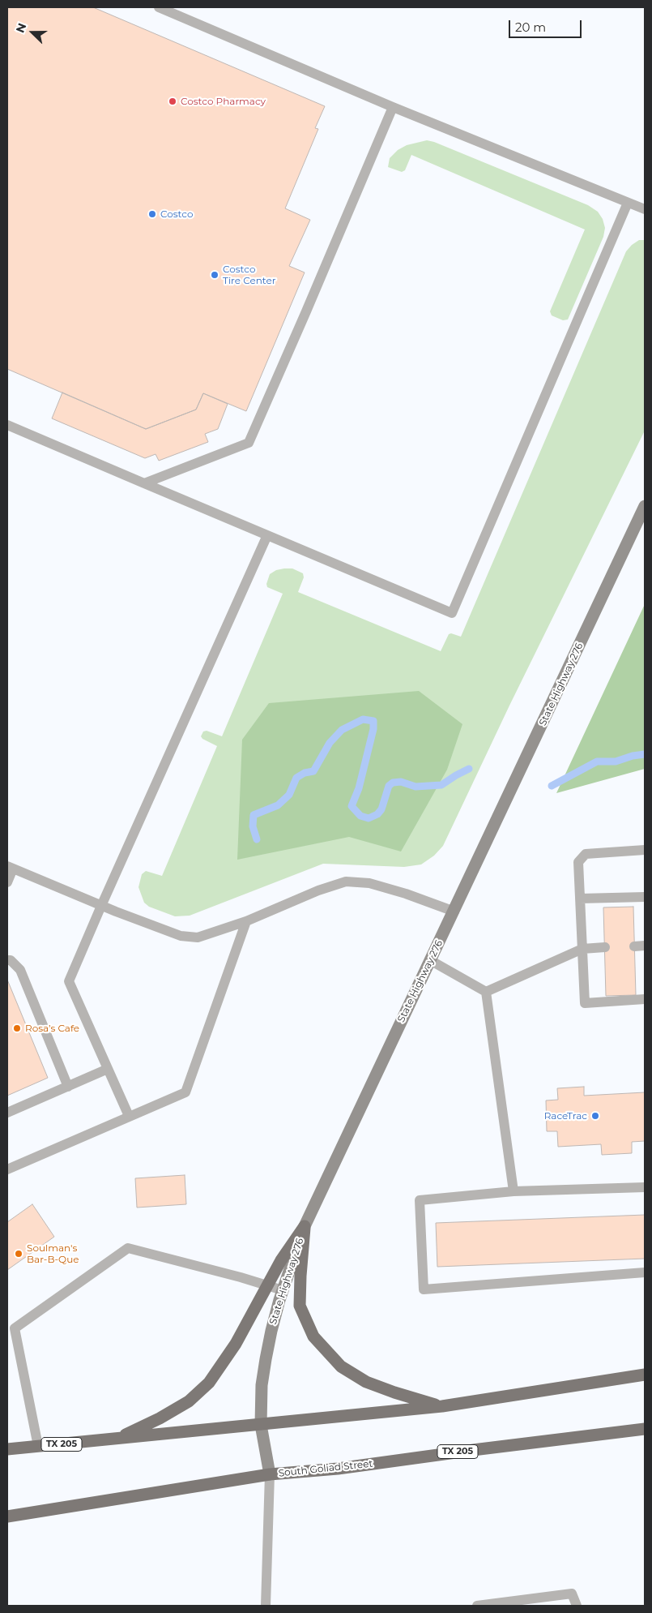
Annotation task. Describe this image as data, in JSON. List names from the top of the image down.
{
  "streets": {
    "main road": ["TX 205", "South Goliad Street"],
    "street": ["State Highway 276"]
  },
  "crossings": [
    ["State Highway 276", "TX 205"],
    ["State Highway 276", "South Goliad Street"]
  ],
  "places": [
    "Costco Pharmacy",
    "Costco",
    "Costco Tire Center",
    "Rosa’s Cafe",
    "RaceTrac",
    "Soulman's Bar-B-Que"
  ],
  "scale_bar": "20 m",
  "north": "left"
}
